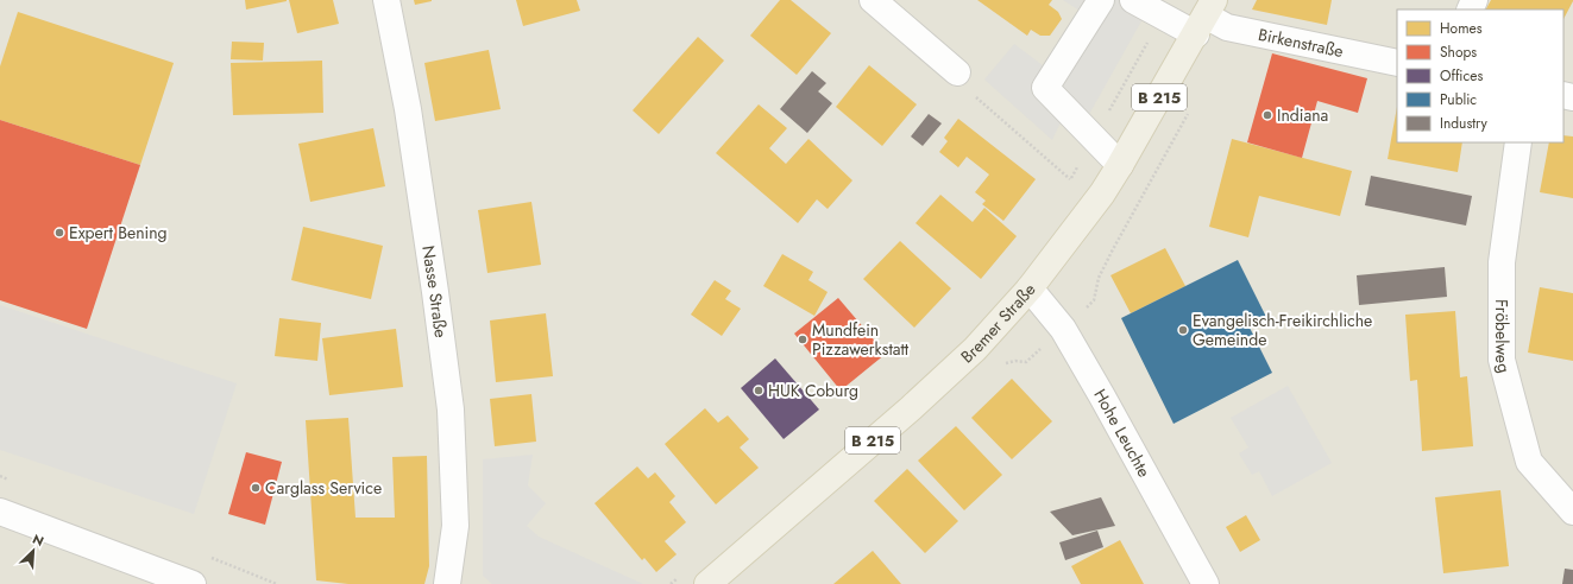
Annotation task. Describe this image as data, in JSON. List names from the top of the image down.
{
  "streets": {
    "main road": ["B 215", "Bremer Straße"],
    "street": [
      "Birkenstraße",
      "Nasse Straße",
      "Fröbelweg",
      "Hohe Leuchte"
    ]
  },
  "crossings": [
    ["Birkenstraße", "Bremer Straße"],
    ["Bremer Straße", "Hohe Leuchte"]
  ],
  "places": [
    "Indiana",
    "Expert Bening",
    "Evangelisch-Freikirchliche Gemeinde",
    "Mundfein Pizzawerkstatt",
    "HUK Coburg",
    "Carglass Service"
  ],
  "legend": [
    "Homes",
    "Shops",
    "Offices",
    "Public",
    "Industry"
  ],
  "north": "top right"
}
